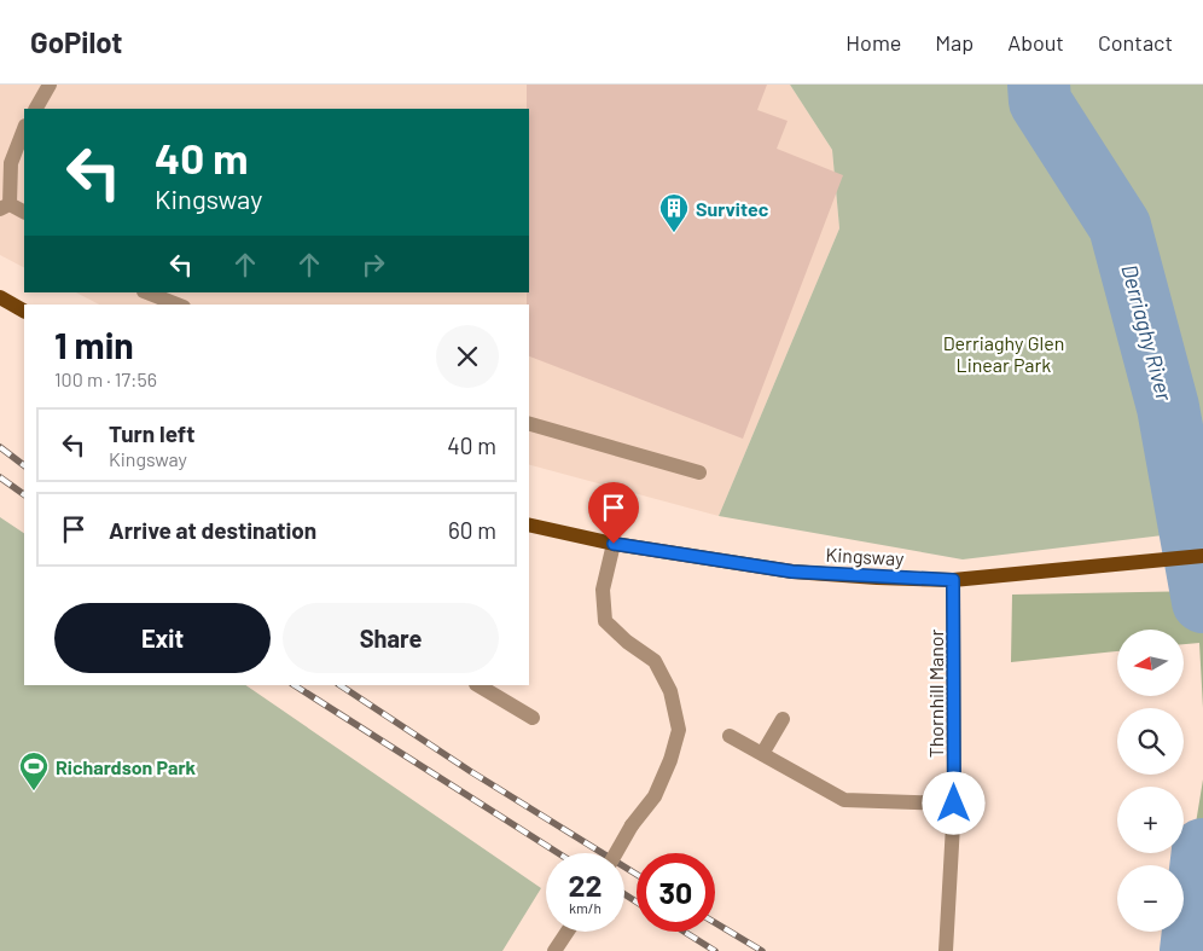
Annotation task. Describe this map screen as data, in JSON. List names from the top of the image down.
{
  "streets": {
    "main road": ["Kingsway"],
    "street": ["Thornhill Manor"]
  },
  "crossings": [
    ["Kingsway", "Thornhill Manor"]
  ],
  "water": ["Derriaghy River"],
  "parks": ["Derriaghy Glen Linear Park"],
  "places": {
    "building": ["Survitec"],
    "sports": ["Richardson Park"]
  },
  "north": "left",
  "page": {
    "header": "GoPilot",
    "nav": [
      "Home",
      "Map",
      "About",
      "Contact"
    ],
    "turn": ["40 m", "Kingsway"],
    "heading": ["1 min", "100 m · 17:56"],
    "list": [
      {
        "name": "Turn left",
        "note": "Kingsway",
        "value": "40 m"
      },
      {
        "name": "Arrive at destination",
        "value": "60 m"
      }
    ],
    "buttons": ["Exit", "Share"],
    "map_buttons": ["+", "−"],
    "speed": "22 km/h",
    "limit": "30"
  }
}
